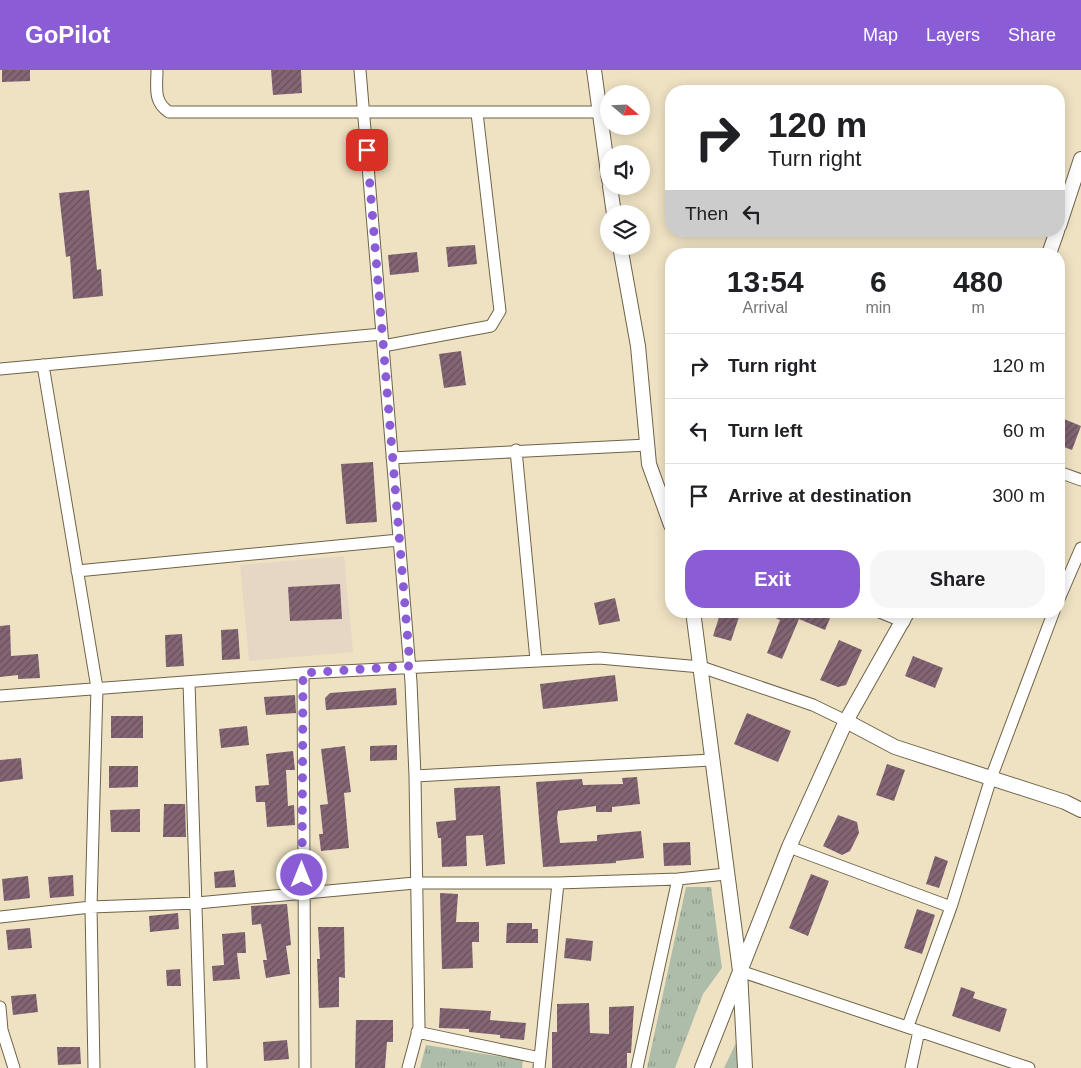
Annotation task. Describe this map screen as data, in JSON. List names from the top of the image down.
{
  "north": "right",
  "page": {
    "header": "GoPilot",
    "nav": ["Map", "Layers", "Share"],
    "turn": ["120 m", "Turn right"],
    "then": "Then",
    "eta": [
      "13:54",
      "Arrival",
      "6",
      "min",
      "480",
      "m"
    ],
    "list": [
      {
        "name": "Turn right",
        "value": "120 m"
      },
      {
        "name": "Turn left",
        "value": "60 m"
      },
      {
        "name": "Arrive at destination",
        "value": "300 m"
      }
    ],
    "buttons": ["Exit", "Share"]
  }
}
